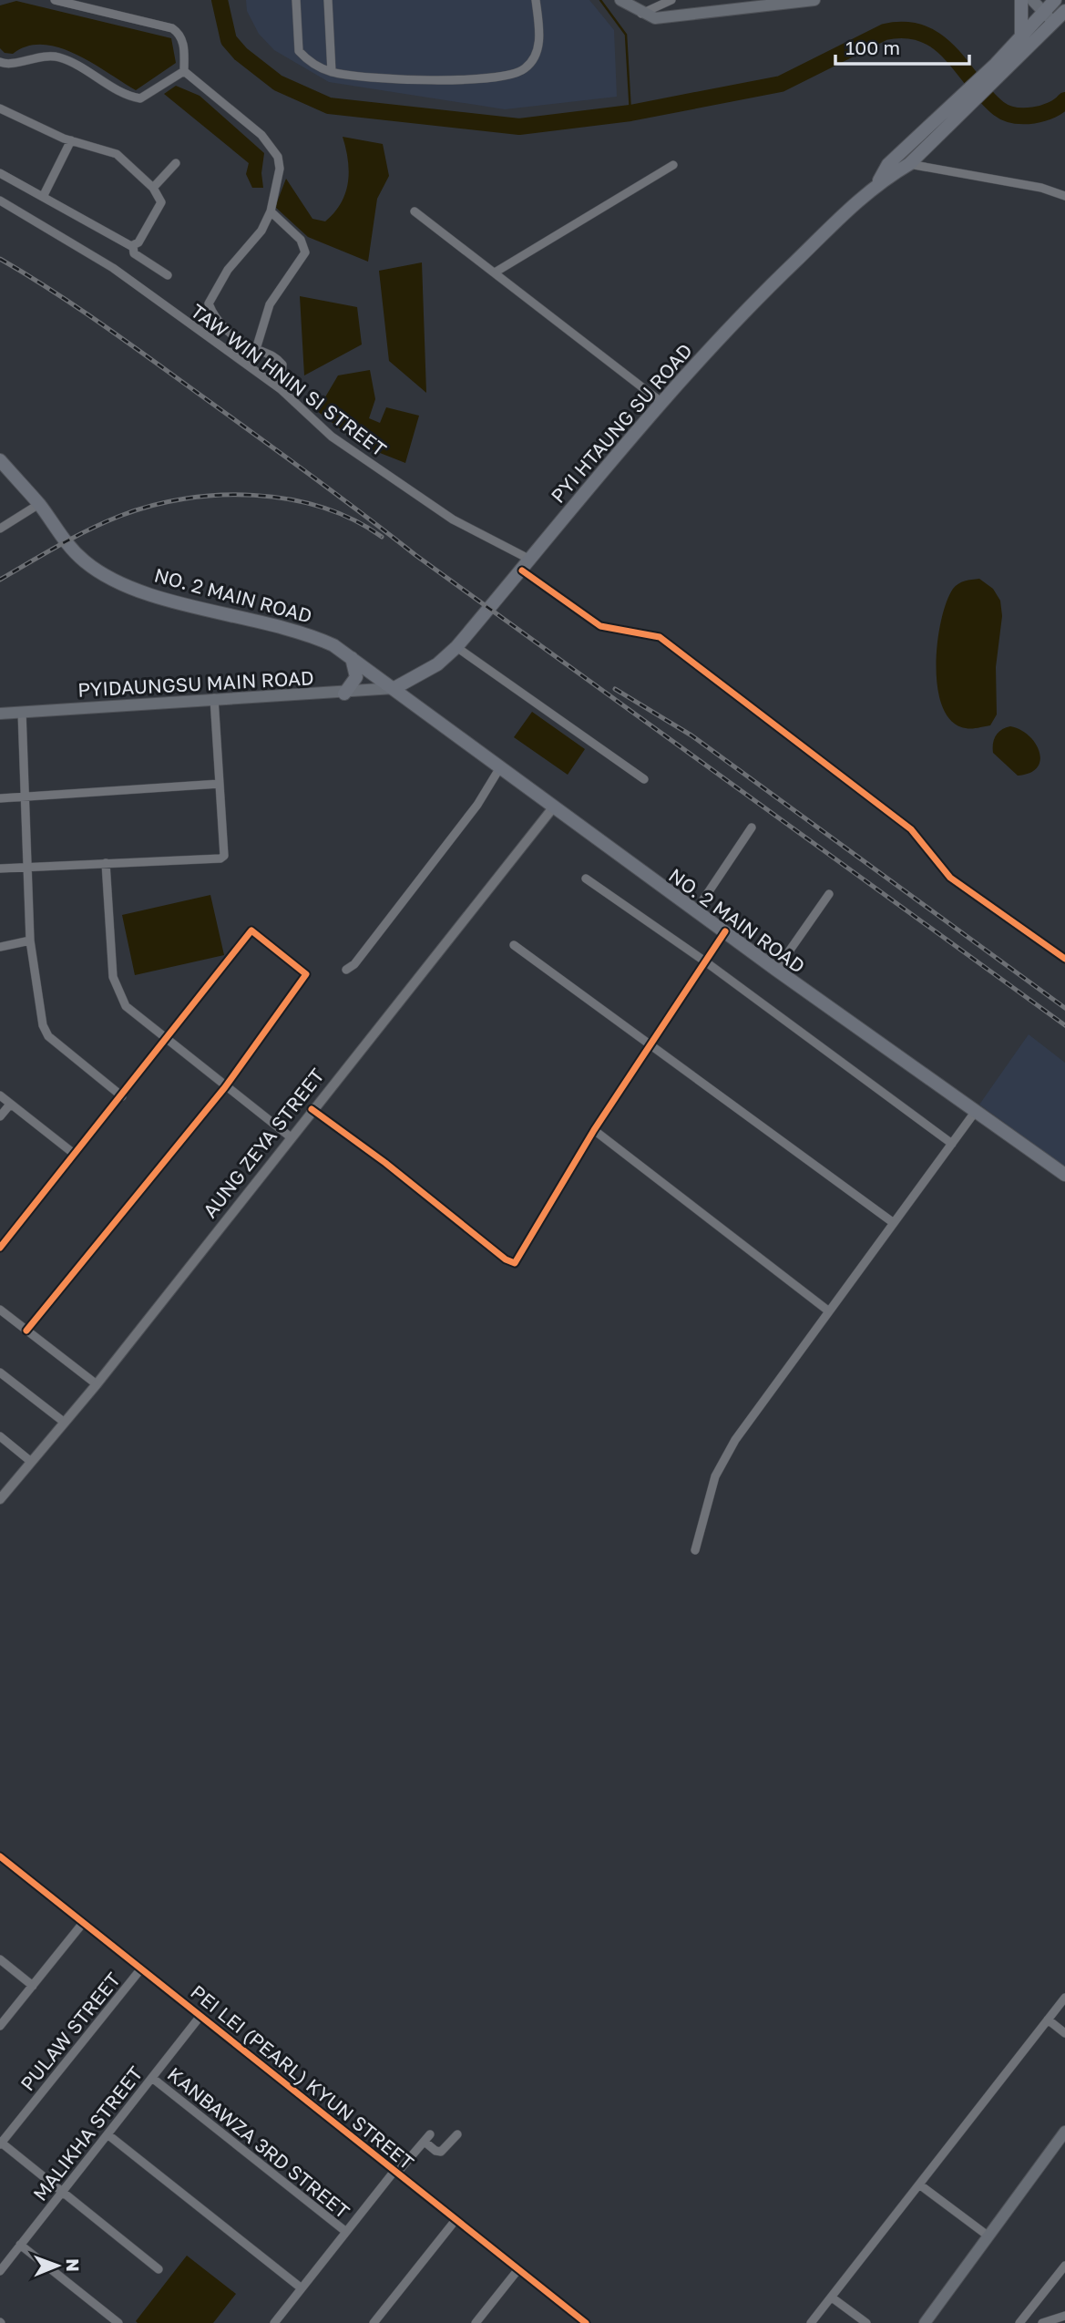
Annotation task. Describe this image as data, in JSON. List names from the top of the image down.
{
  "streets": {
    "main road": ["PYI HTAUNG SU ROAD", "NO. 2 MAIN ROAD", "PYIDAUNGSU MAIN ROAD"],
    "street": [
      "TAW WIN HNIN SI STREET",
      "AUNG ZEYA STREET",
      "PULAW STREET",
      "PEI LEI (PEARL) KYUN STREET",
      "MALIKHA STREET",
      "KANBAWZA 3RD STREET"
    ]
  },
  "crossings": [
    ["TAW WIN HNIN SI STREET", "PYI HTAUNG SU ROAD"],
    ["PYI HTAUNG SU ROAD", "NO. 2 MAIN ROAD"],
    ["PYI HTAUNG SU ROAD", "PYIDAUNGSU MAIN ROAD"],
    ["NO. 2 MAIN ROAD", "PYIDAUNGSU MAIN ROAD"],
    ["NO. 2 MAIN ROAD", "AUNG ZEYA STREET"],
    ["PULAW STREET", "PEI LEI (PEARL) KYUN STREET"],
    ["PEI LEI (PEARL) KYUN STREET", "MALIKHA STREET"],
    ["MALIKHA STREET", "KANBAWZA 3RD STREET"]
  ],
  "scale_bar": "100 m",
  "north": "right"
}
